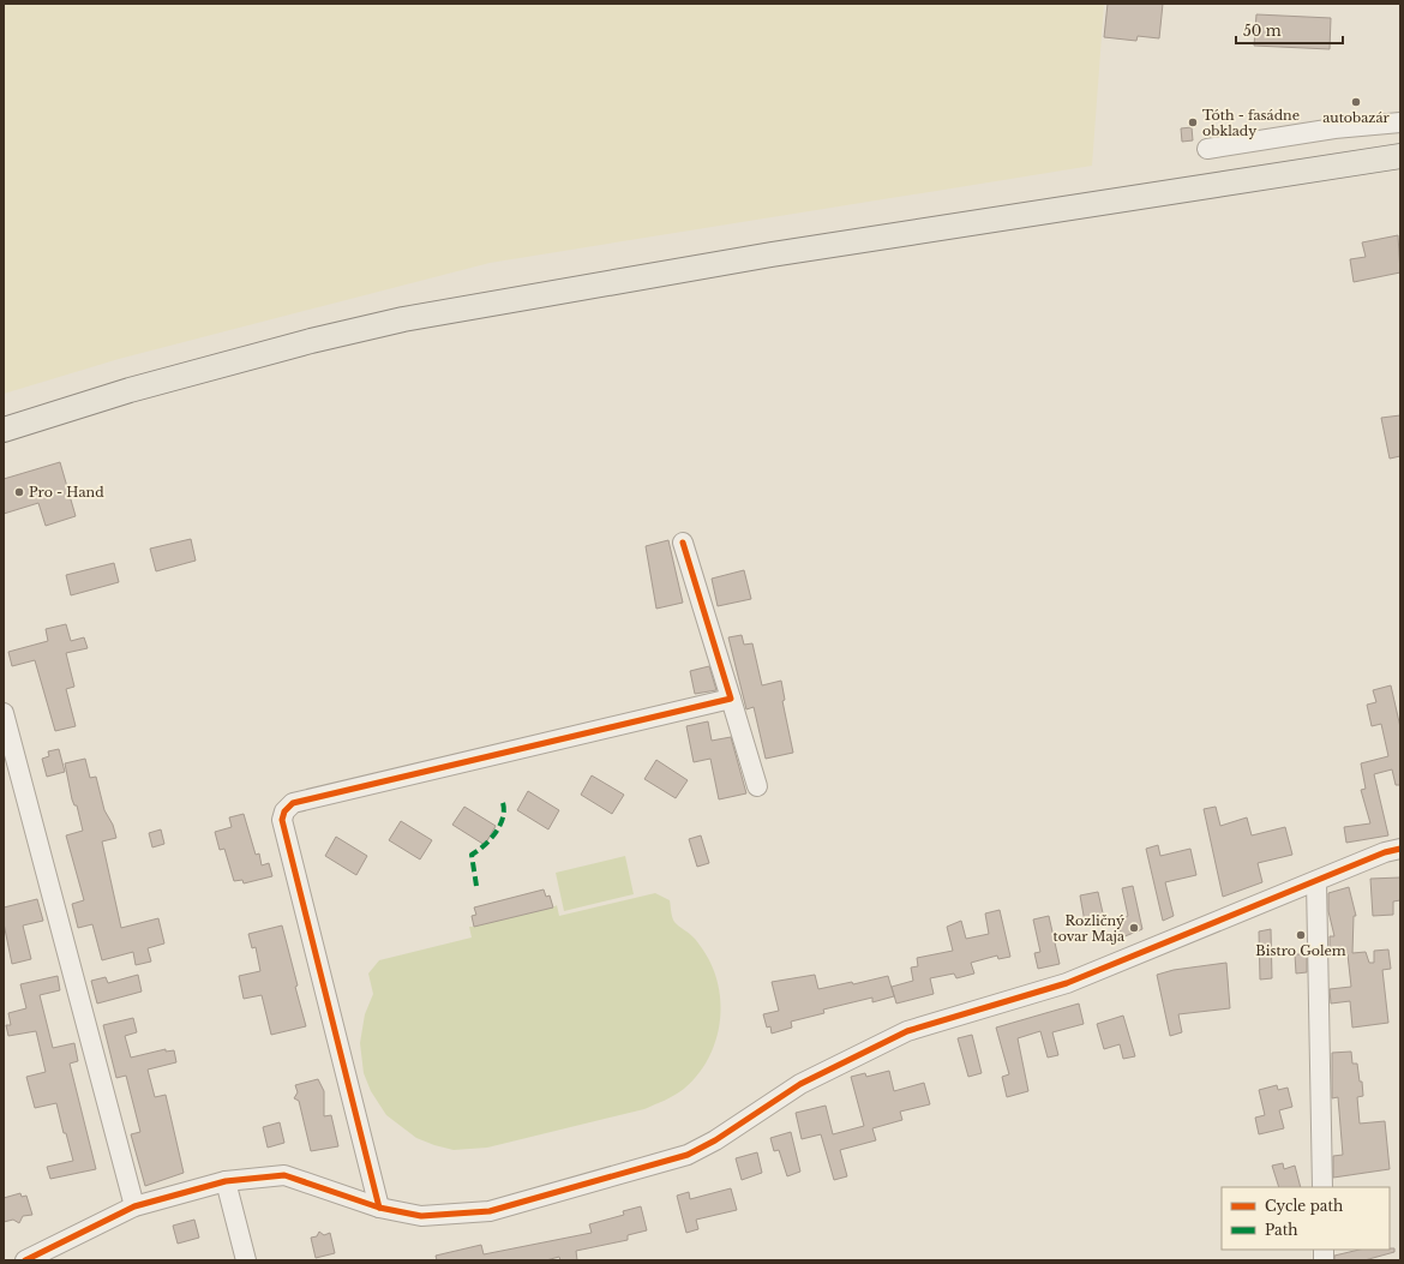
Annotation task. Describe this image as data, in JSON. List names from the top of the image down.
{
  "places": [
    "autobazár",
    "Tóth - fasádne obklady",
    "Pro - Hand",
    "Rozličný tovar Maja",
    "Bistro Golem"
  ],
  "legend": ["Cycle path", "Path"],
  "scale_bar": "50 m"
}
